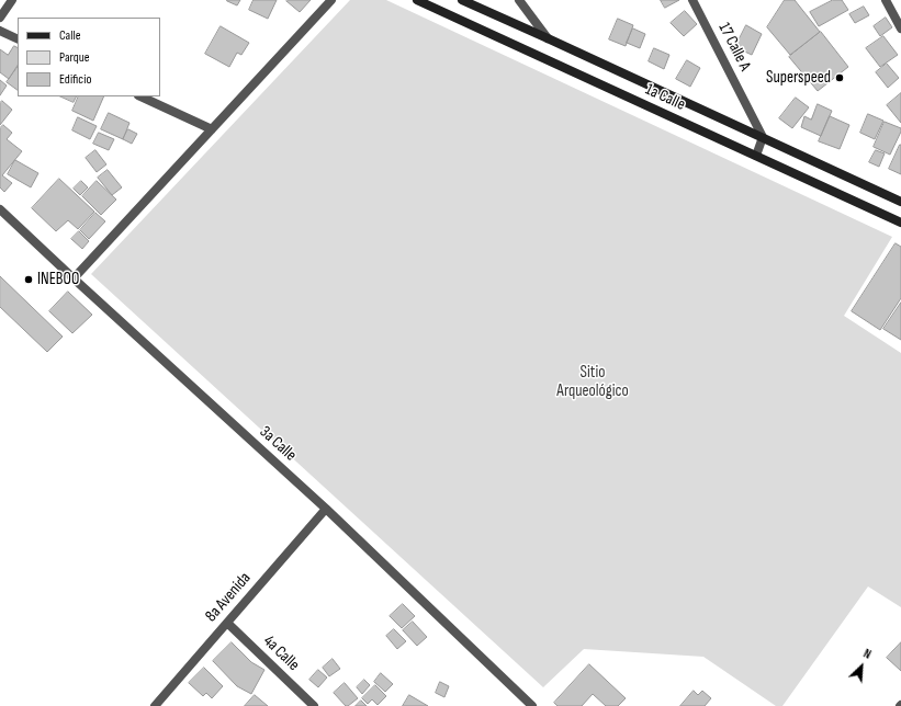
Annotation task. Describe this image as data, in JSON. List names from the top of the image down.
{
  "streets": {
    "main road": ["1a Calle"],
    "street": [
      "17 Calle A",
      "3a Calle",
      "8a Avenida",
      "4a Calle"
    ]
  },
  "crossings": [
    ["17 Calle A", "1a Calle"],
    ["3a Calle", "8a Avenida"],
    ["8a Avenida", "4a Calle"]
  ],
  "parks": ["Sitio Arqueológico"],
  "places": ["Superspeed", "INEBOO"],
  "legend": ["Calle", "Parque", "Edificio"],
  "north": "top right"
}
